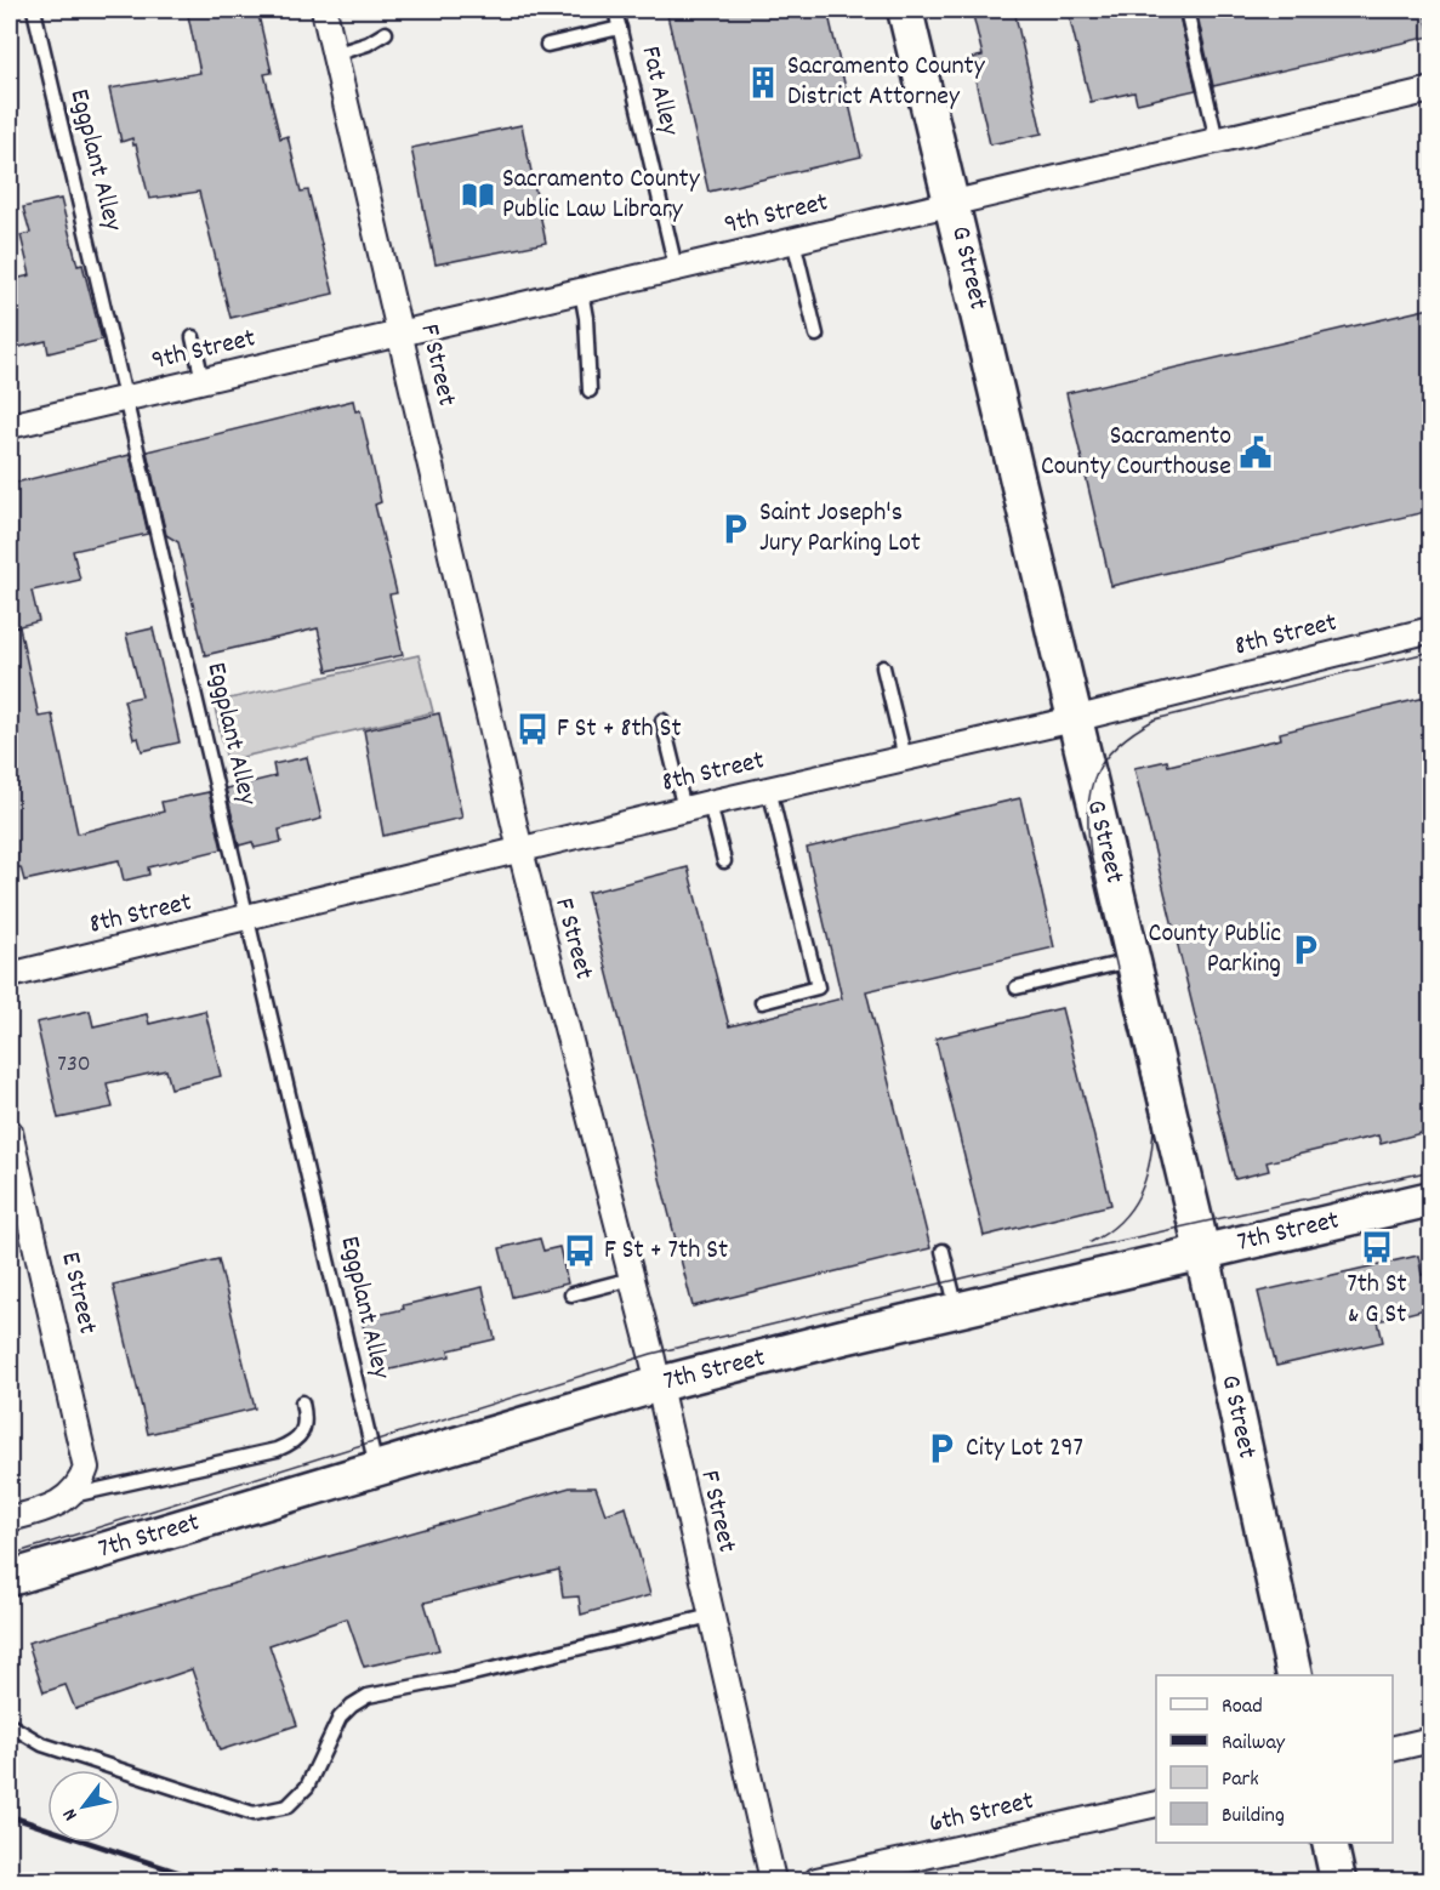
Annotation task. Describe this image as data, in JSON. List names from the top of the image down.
{
  "streets": {
    "main road": ["G Street", "7th Street"],
    "street": [
      "9th Street",
      "F Street",
      "8th Street",
      "E Street",
      "6th Street"
    ],
    "lane": ["Fat Alley", "Eggplant Alley"]
  },
  "crossings": [
    ["Fat Alley", "9th Street"],
    ["Eggplant Alley", "9th Street"],
    ["Eggplant Alley", "8th Street"],
    ["Eggplant Alley", "7th Street"],
    ["9th Street", "G Street"],
    ["9th Street", "F Street"],
    ["G Street", "8th Street"],
    ["G Street", "7th Street"],
    ["F Street", "8th Street"],
    ["F Street", "7th Street"]
  ],
  "places": {
    "building": ["Sacramento County District Attorney"],
    "library": ["Sacramento County Public Law Library"],
    "public building": ["Sacramento County Courthouse"],
    "parking": ["Saint Joseph's Jury Parking Lot", "County Public Parking", "City Lot 297"],
    "bus stop": ["F St + 8th St", "7th St & G St", "F St + 7th St"]
  },
  "house_numbers": ["730"],
  "legend": [
    "Road",
    "Railway",
    "Park",
    "Building"
  ],
  "north": "bottom left"
}
